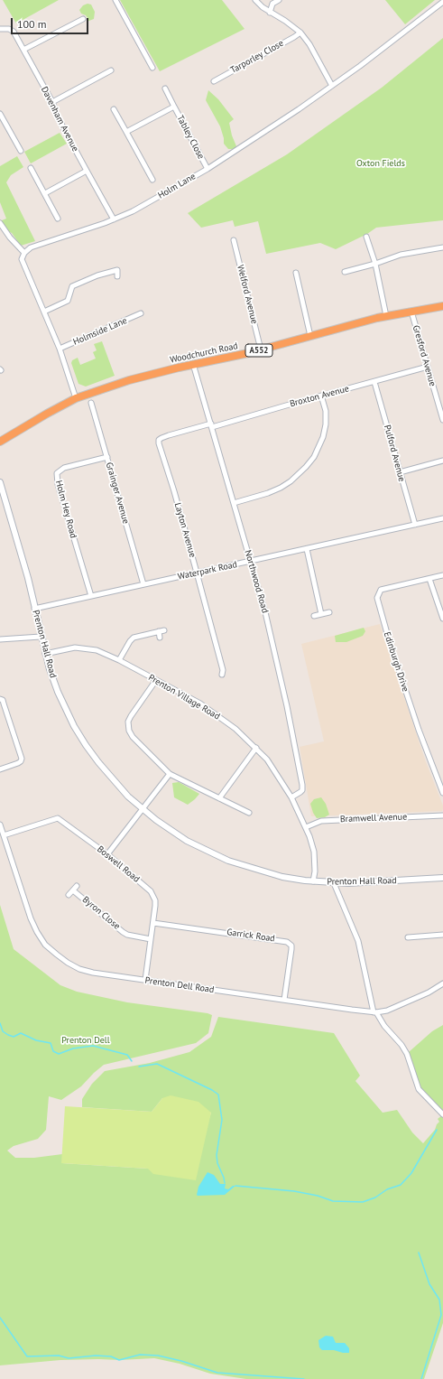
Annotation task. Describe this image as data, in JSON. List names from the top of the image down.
{
  "streets": {
    "highway": ["A552", "Woodchurch Road"],
    "street": [
      "Tarporley Close",
      "Davenham Avenue",
      "Tabley Close",
      "Holm Lane",
      "Welford Avenue",
      "Holmside Lane",
      "Gresford Avenue",
      "Broxton Avenue",
      "Pulford Avenue",
      "Grainger Avenue",
      "Holm Hey Road",
      "Layton Avenue",
      "Waterpark Road",
      "Northwood Road",
      "Prenton Hall Road",
      "Edinburgh Drive",
      "Prenton Village Road",
      "Bramwell Avenue",
      "Boswell Road",
      "Byron Close",
      "Garrick Road",
      "Prenton Dell Road"
    ]
  },
  "crossings": [
    ["Davenham Avenue", "Holm Lane"],
    ["Tabley Close", "Holm Lane"],
    ["Welford Avenue", "Woodchurch Road"],
    ["Woodchurch Road", "Gresford Avenue"],
    ["Woodchurch Road", "Northwood Road"],
    ["Gresford Avenue", "Broxton Avenue"],
    ["Broxton Avenue", "Pulford Avenue"],
    ["Broxton Avenue", "Layton Avenue"],
    ["Broxton Avenue", "Northwood Road"],
    ["Pulford Avenue", "Waterpark Road"],
    ["Grainger Avenue", "Holm Hey Road"],
    ["Grainger Avenue", "Waterpark Road"],
    ["Holm Hey Road", "Waterpark Road"],
    ["Layton Avenue", "Waterpark Road"],
    ["Layton Avenue", "Northwood Road"],
    ["Waterpark Road", "Northwood Road"],
    ["Waterpark Road", "Prenton Hall Road"],
    ["Northwood Road", "Prenton Village Road"],
    ["Prenton Hall Road", "Prenton Village Road"],
    ["Prenton Village Road", "Bramwell Avenue"],
    ["Boswell Road", "Byron Close"],
    ["Boswell Road", "Garrick Road"],
    ["Boswell Road", "Prenton Dell Road"],
    ["Garrick Road", "Prenton Dell Road"]
  ],
  "parks": ["Oxton Fields", "Prenton Dell"],
  "scale_bar": "100 m"
}
